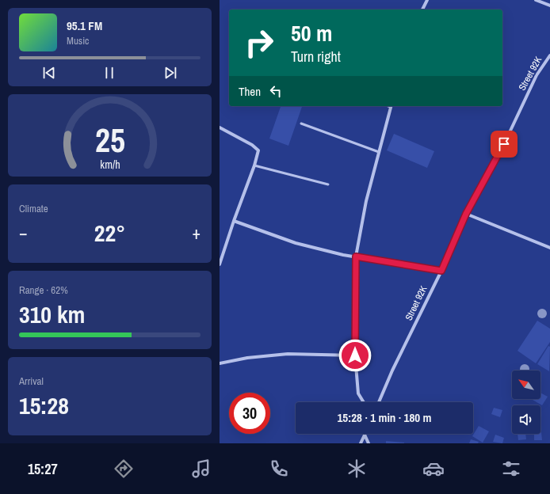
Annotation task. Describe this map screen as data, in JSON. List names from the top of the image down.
{
  "streets": {
    "street": ["Street 92K"]
  },
  "north": "top left",
  "page": {
    "turn": ["50 m", "Turn right"],
    "song": ["95.1 FM", "Music"],
    "then": "Then",
    "tile": [
      "Climate",
      ["Range · 62%", "310 km"],
      ["Arrival", "15:28"]
    ],
    "heat": ["−", "22°", "+"],
    "limit": "30",
    "trip": "15:28 · 1 min · 180 m",
    "tabs": "15:27",
    "gauge": ["25", "km/h"]
  }
}
